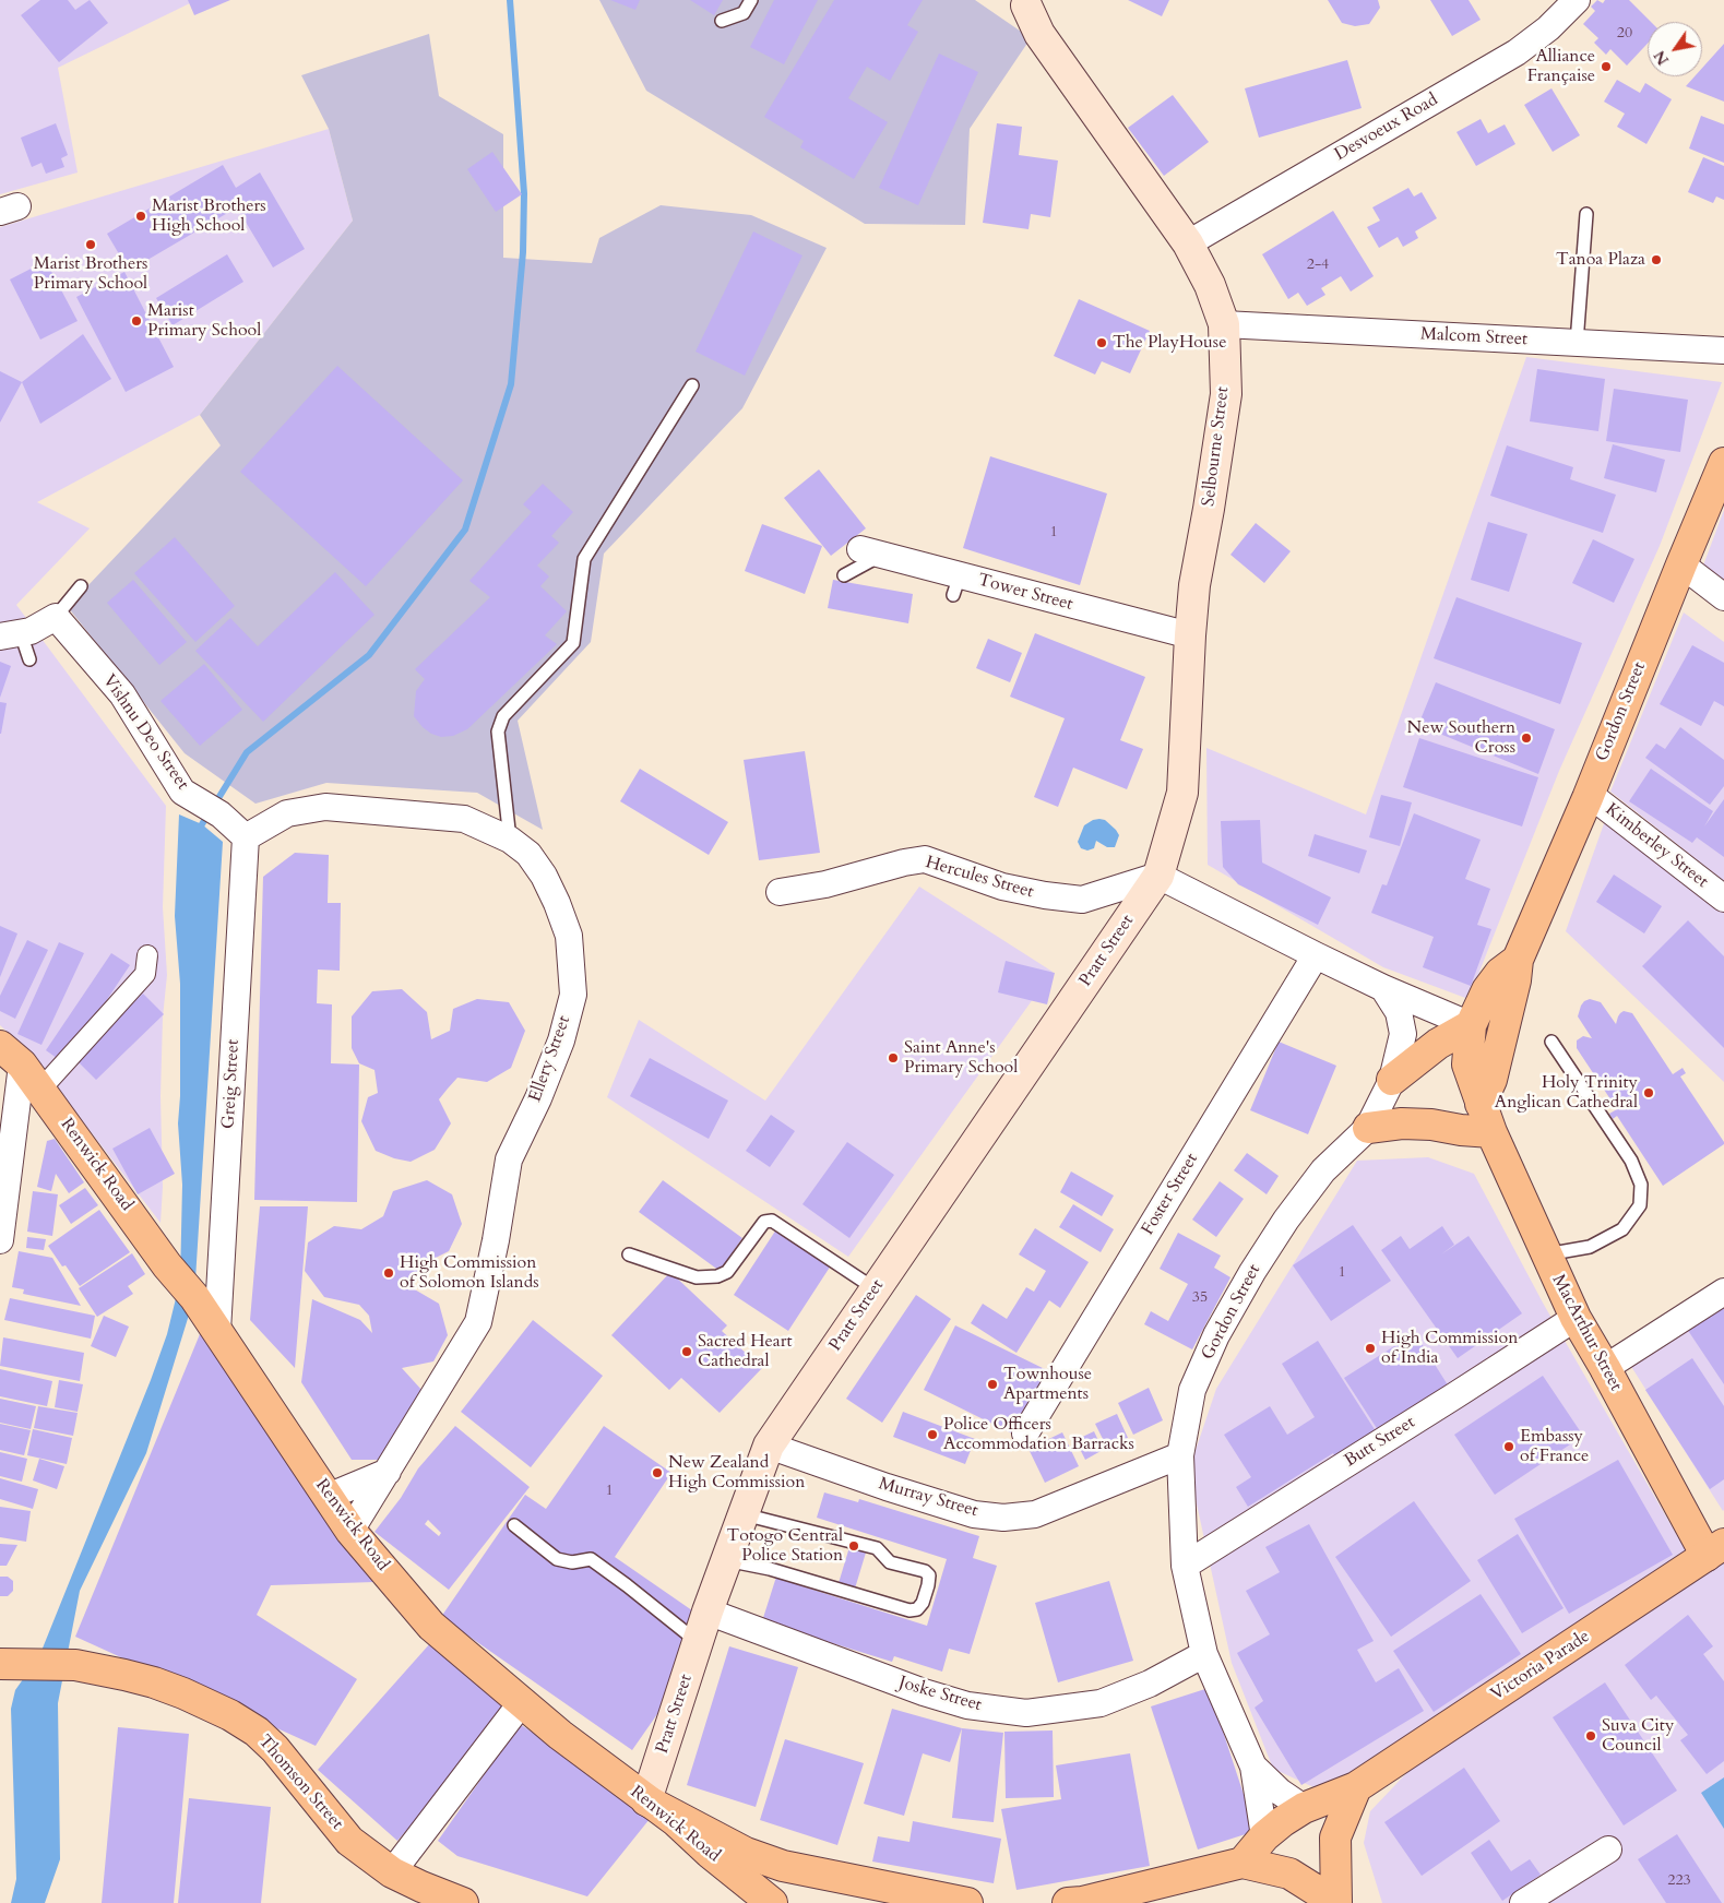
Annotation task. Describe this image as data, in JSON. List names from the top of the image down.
{
  "streets": {
    "main road": [
      "Selbourne Street",
      "Gordon Street",
      "Pratt Street",
      "Renwick Road",
      "MacArthur Street",
      "Victoria Parade",
      "Thomson Street"
    ],
    "street": [
      "Desvoeux Road",
      "Malcom Street",
      "Tower Street",
      "Vishnu Deo Street",
      "Kimberley Street",
      "Hercules Street",
      "Ellery Street",
      "Greig Street",
      "Foster Street",
      "Butt Street",
      "Murray Street",
      "Joske Street"
    ]
  },
  "crossings": [
    ["Desvoeux Road", "Selbourne Street"],
    ["Malcom Street", "Selbourne Street"],
    ["Selbourne Street", "Tower Street"],
    ["Selbourne Street", "Hercules Street"],
    ["Selbourne Street", "Pratt Street"],
    ["Gordon Street", "Kimberley Street"],
    ["Gordon Street", "MacArthur Street"],
    ["Gordon Street", "Butt Street"],
    ["Gordon Street", "Murray Street"],
    ["Gordon Street", "Victoria Parade"],
    ["Gordon Street", "Joske Street"],
    ["Vishnu Deo Street", "Ellery Street"],
    ["Vishnu Deo Street", "Greig Street"],
    ["Hercules Street", "Pratt Street"],
    ["Pratt Street", "Renwick Road"],
    ["Pratt Street", "Murray Street"],
    ["Pratt Street", "Joske Street"],
    ["Ellery Street", "Greig Street"],
    ["Ellery Street", "Renwick Road"],
    ["Greig Street", "Renwick Road"],
    ["MacArthur Street", "Butt Street"],
    ["MacArthur Street", "Victoria Parade"]
  ],
  "places": [
    "Alliance Française",
    "Marist Brothers High School",
    "Marist Brothers Primary School",
    "Tanoa Plaza",
    "Marist Primary School",
    "The PlayHouse",
    "New Southern Cross",
    "Saint Anne's Primary School",
    "Holy Trinity Anglican Cathedral",
    "High Commission of Solomon Islands",
    "High Commission of India",
    "Sacred Heart Cathedral",
    "Townhouse Apartments",
    "Police Officers Accommodation Barracks",
    "Embassy of France",
    "New Zealand High Commission",
    "Totogo Central Police Station",
    "Suva City Council"
  ],
  "house_numbers": [
    "20",
    "2-4",
    "1",
    "1",
    "35",
    "1",
    "223"
  ],
  "north": "bottom left"
}
